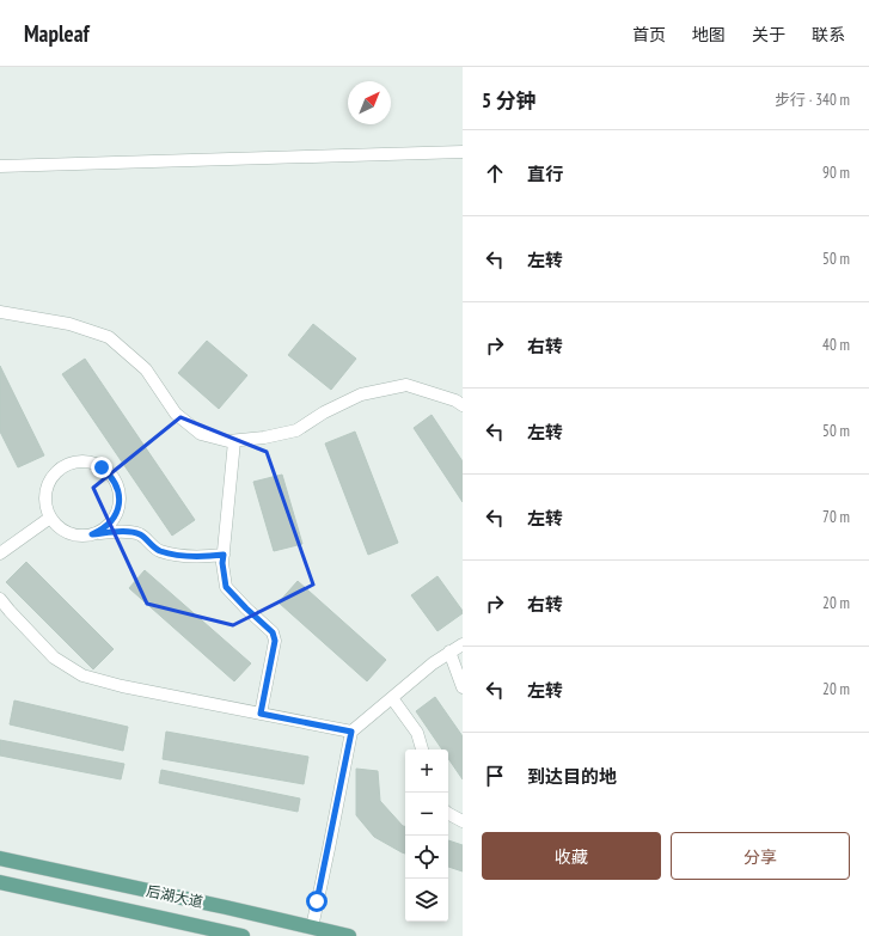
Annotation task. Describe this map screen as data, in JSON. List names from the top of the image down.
{
  "streets": {
    "main road": ["后湖大道"]
  },
  "north": "top right",
  "page": {
    "header": "Mapleaf",
    "nav": [
      "首页",
      "地图",
      "关于",
      "联系"
    ],
    "heading": ["5 分钟", "步行 · 340 m"],
    "list": [
      ["直行", "90 m"],
      ["左转", "50 m"],
      ["右转", "40 m"],
      ["左转", "50 m"],
      ["左转", "70 m"],
      ["右转", "20 m"],
      ["左转", "20 m"],
      "到达目的地"
    ],
    "map_buttons": ["+", "−"],
    "buttons": ["收藏", "分享"]
  }
}
